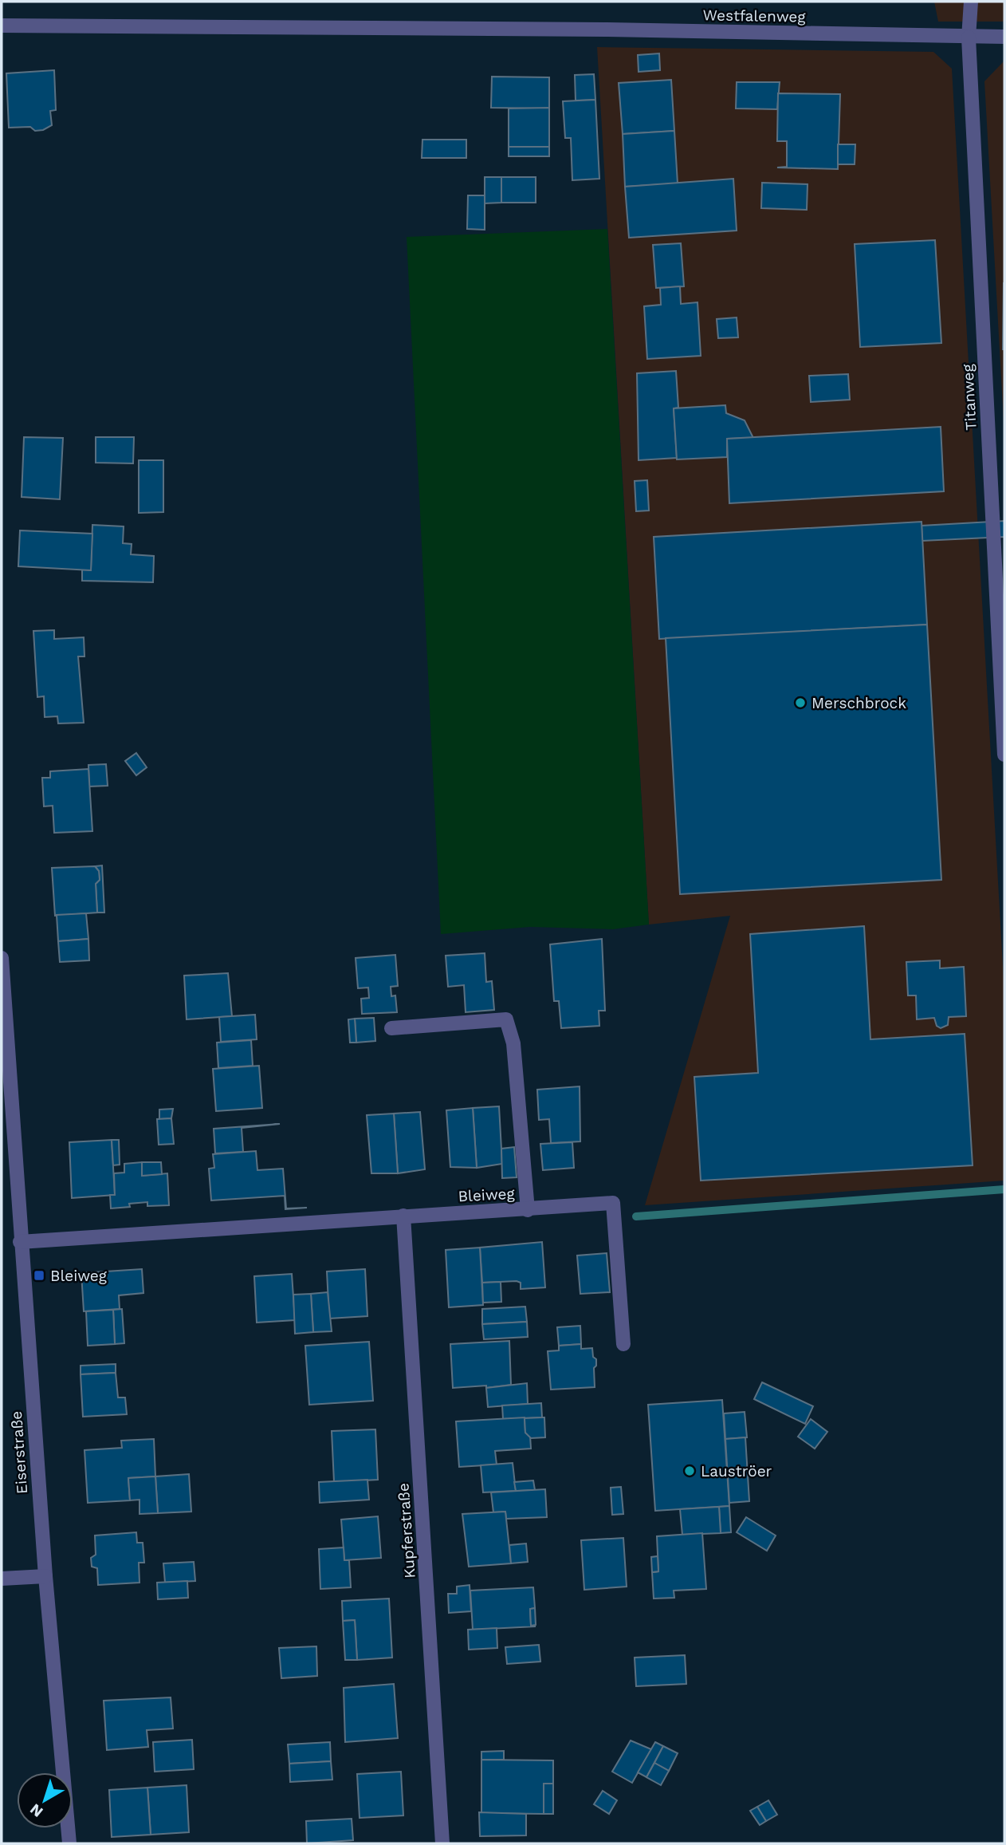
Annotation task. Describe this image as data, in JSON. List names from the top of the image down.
{
  "streets": {
    "street": [
      "Westfalenweg",
      "Titanweg",
      "Bleiweg",
      "Eiserstraße",
      "Kupferstraße"
    ]
  },
  "crossings": [
    ["Westfalenweg", "Titanweg"],
    ["Bleiweg", "Eiserstraße"],
    ["Bleiweg", "Kupferstraße"]
  ],
  "places": {
    "other": ["Merschbrock", "Lauströer"],
    "transit": ["Bleiweg"]
  },
  "north": "bottom left"
}
